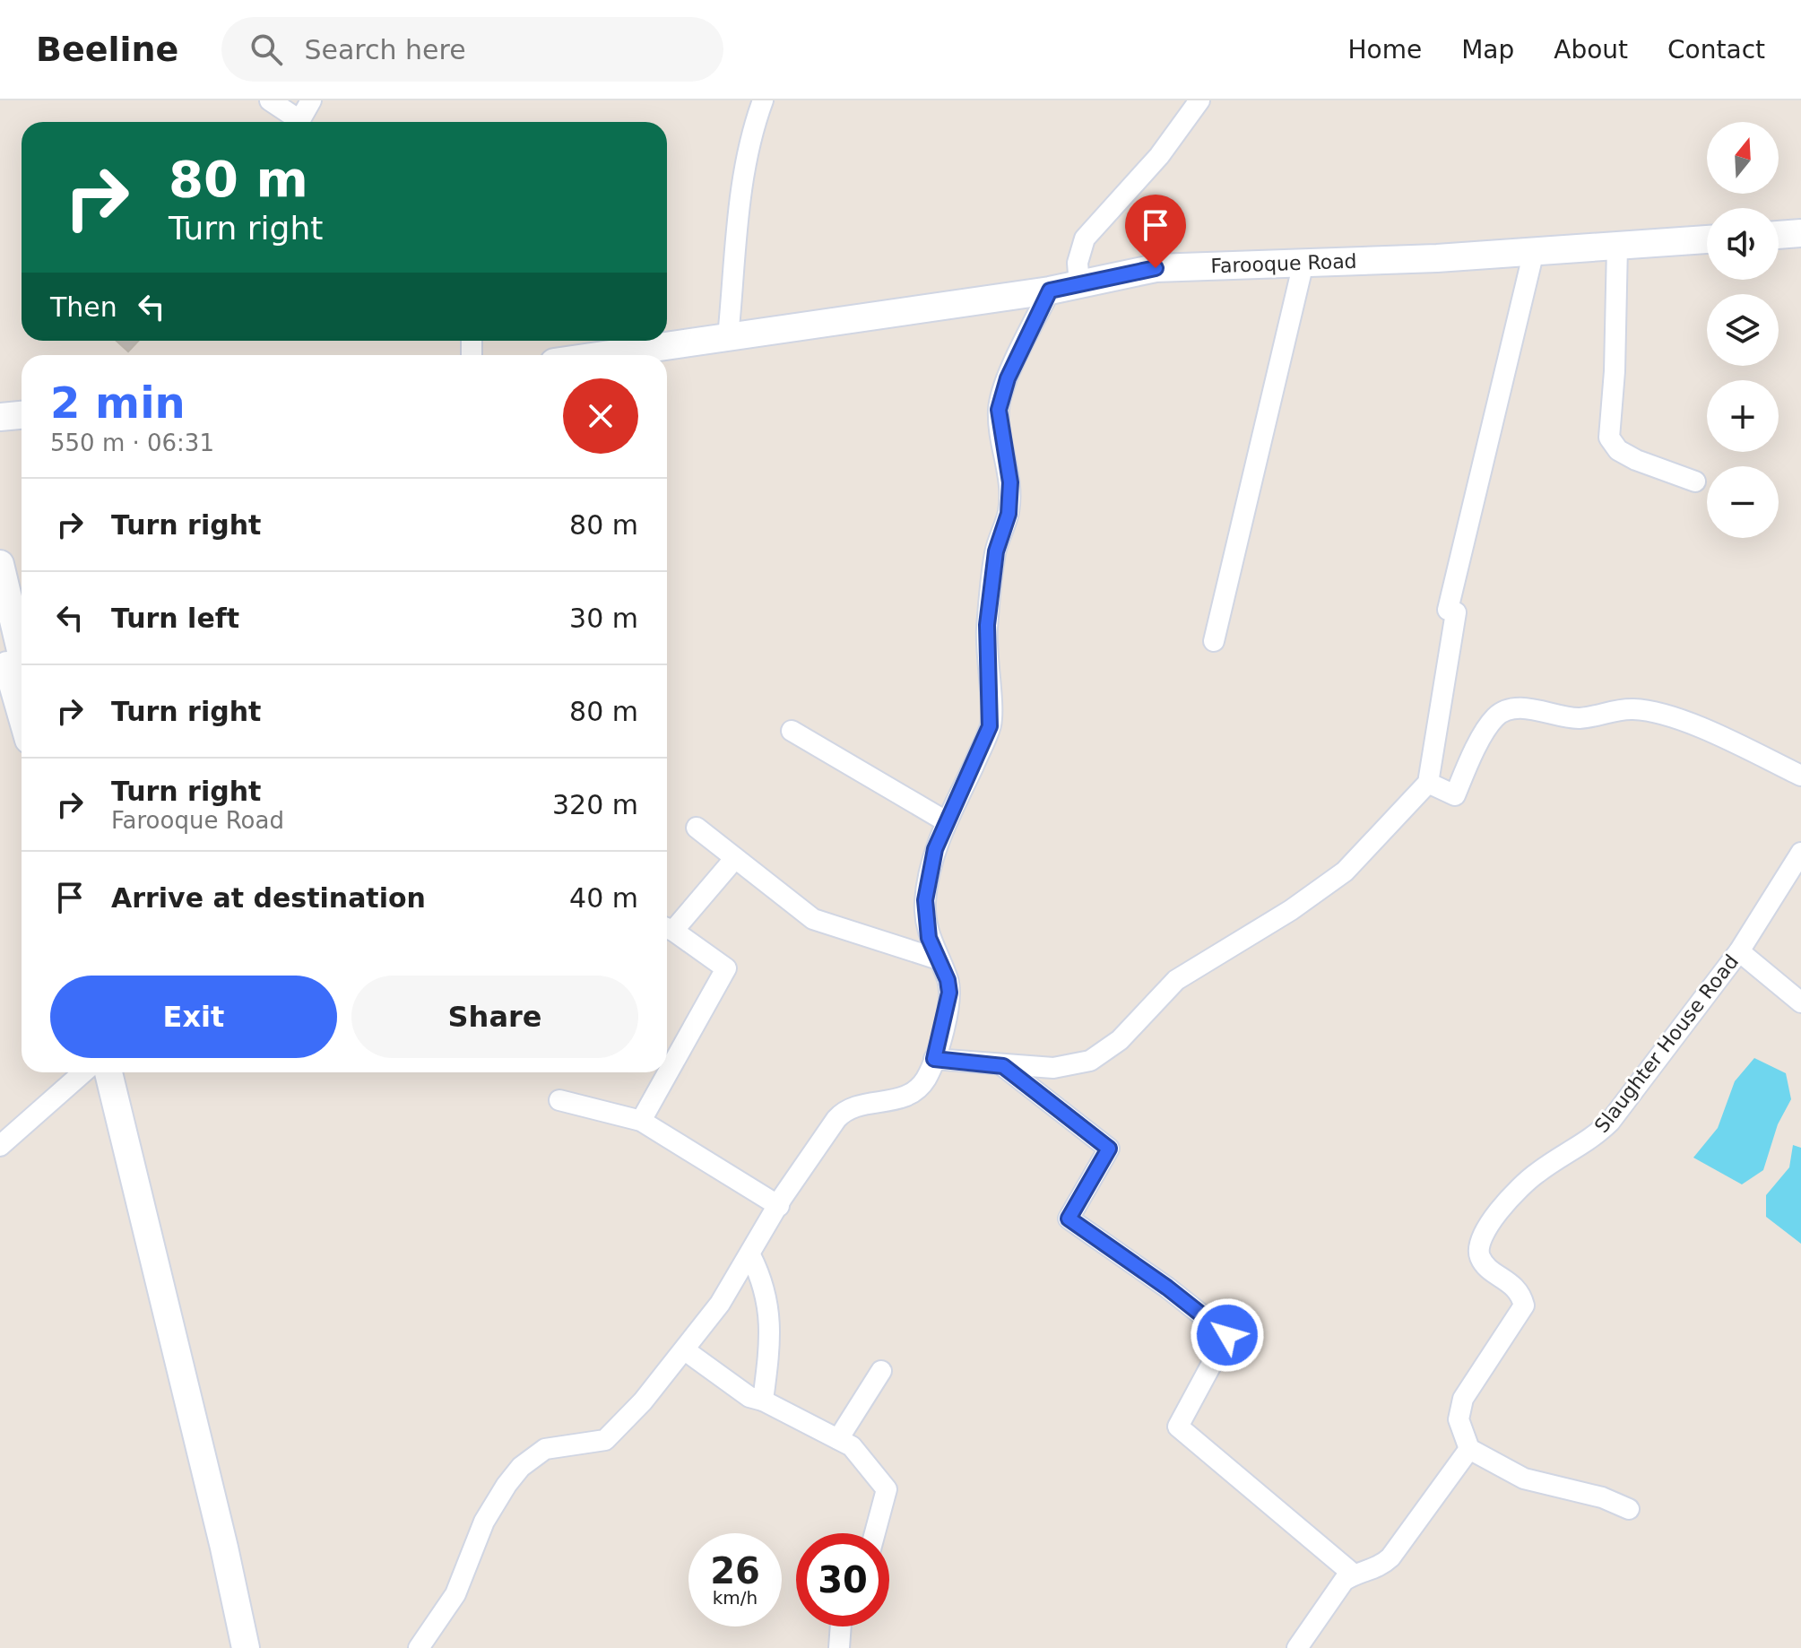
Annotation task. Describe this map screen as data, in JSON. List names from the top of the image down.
{
  "streets": {
    "street": ["Farooque Road", "Slaughter House Road"]
  },
  "north": "top",
  "page": {
    "header": "Beeline",
    "search": "Search here",
    "nav": [
      "Home",
      "Map",
      "About",
      "Contact"
    ],
    "map_buttons": ["+", "−"],
    "turn": ["80 m", "Turn right"],
    "then": "Then",
    "heading": ["2 min", "550 m · 06:31"],
    "list": [
      {
        "name": "Turn right",
        "value": "80 m"
      },
      {
        "name": "Turn left",
        "value": "30 m"
      },
      {
        "name": "Turn right",
        "value": "80 m"
      },
      {
        "name": "Turn right",
        "note": "Farooque Road",
        "value": "320 m"
      },
      {
        "name": "Arrive at destination",
        "value": "40 m"
      }
    ],
    "buttons": ["Exit", "Share"],
    "speed": "26 km/h",
    "limit": "30"
  }
}
